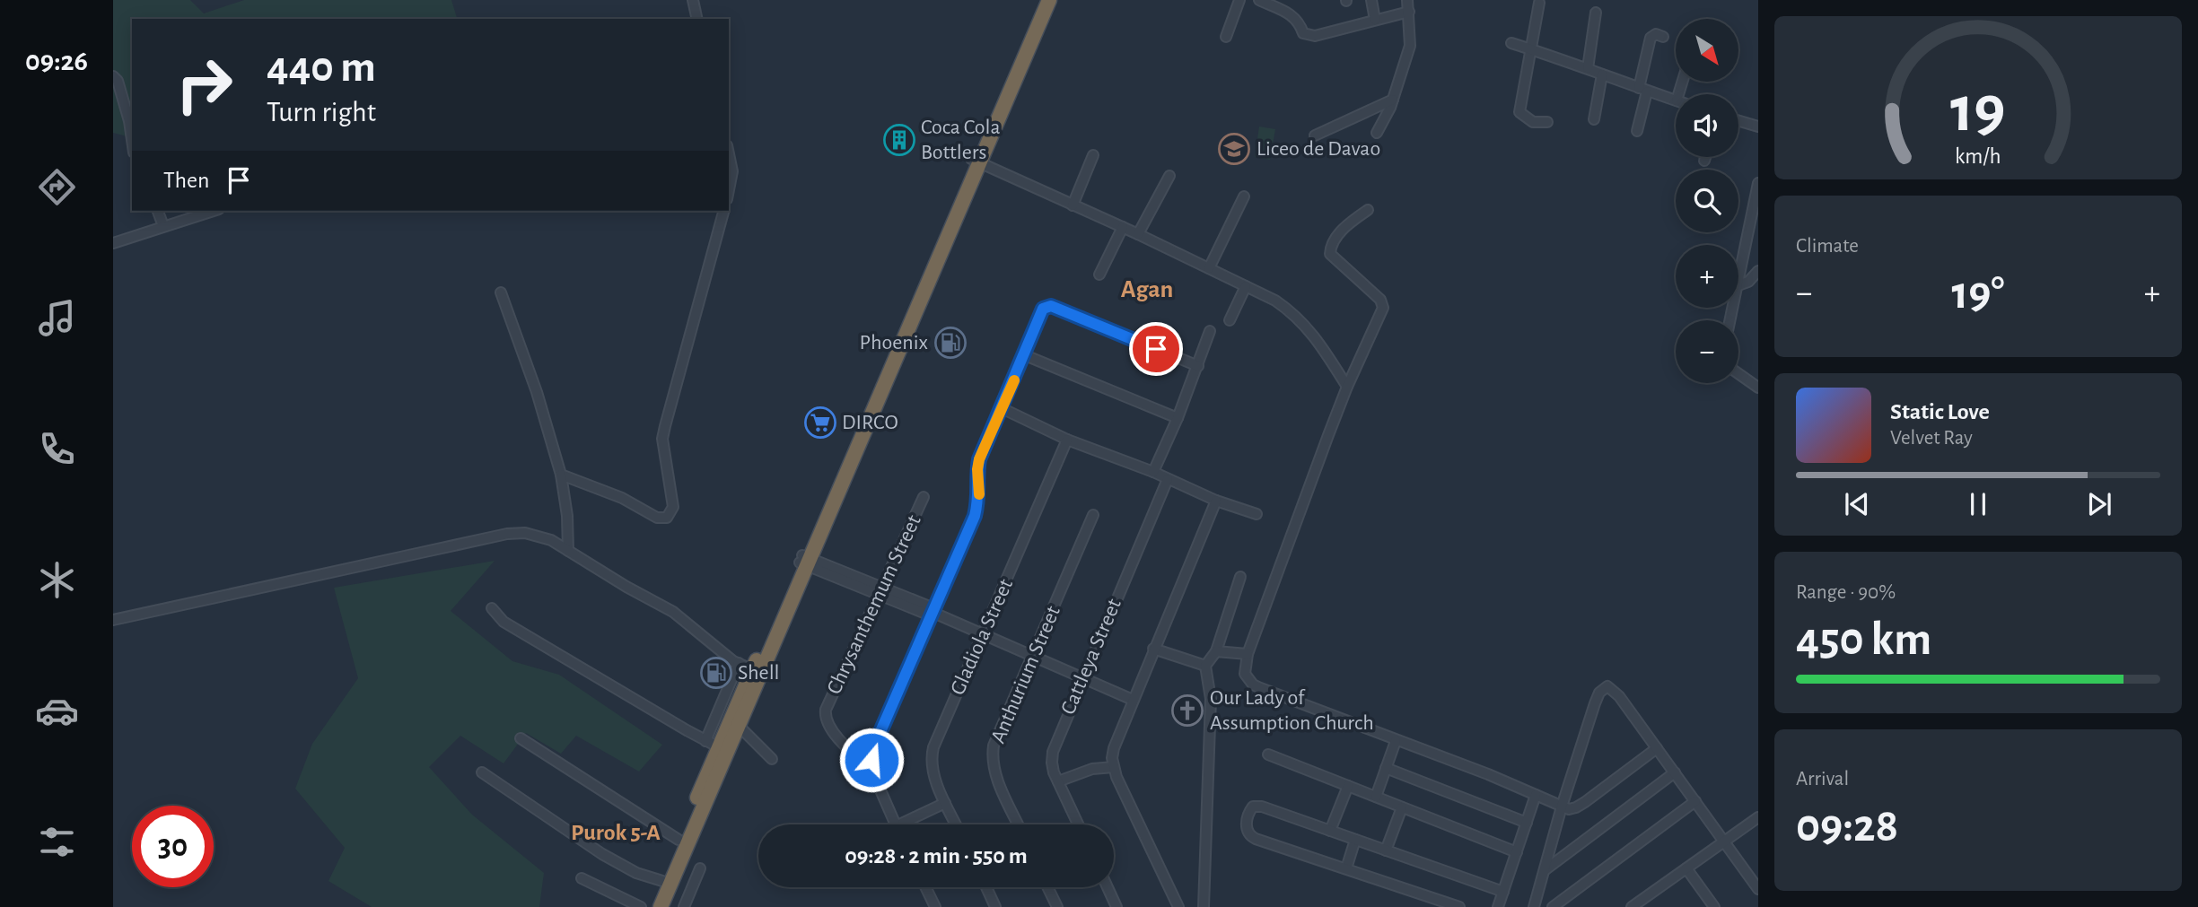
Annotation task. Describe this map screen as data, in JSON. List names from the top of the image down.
{
  "streets": {
    "street": [
      "Chrysanthemum Street",
      "Gladiola Street",
      "Cattleya Street",
      "Anthurium Street"
    ]
  },
  "districts": ["Agan", "Purok 5-A"],
  "places": {
    "building": ["Coca Cola Bottlers"],
    "school or university": ["Liceo de Davao"],
    "fuel station": ["Phoenix", "Shell"],
    "supermarket": ["DIRCO"],
    "church": ["Our Lady of Assumption Church"]
  },
  "north": "bottom right",
  "page": {
    "tabs": "09:26",
    "map_buttons": ["+", "−"],
    "turn": ["440 m", "Turn right"],
    "then": "Then",
    "tile": [
      "Climate",
      ["Range · 90%", "450 km"],
      ["Arrival", "09:28"]
    ],
    "heat": ["−", "19°", "+"],
    "song": ["Static Love", "Velvet Ray"],
    "limit": "30",
    "trip": "09:28 · 2 min · 550 m",
    "gauge": ["19", "km/h"]
  }
}
